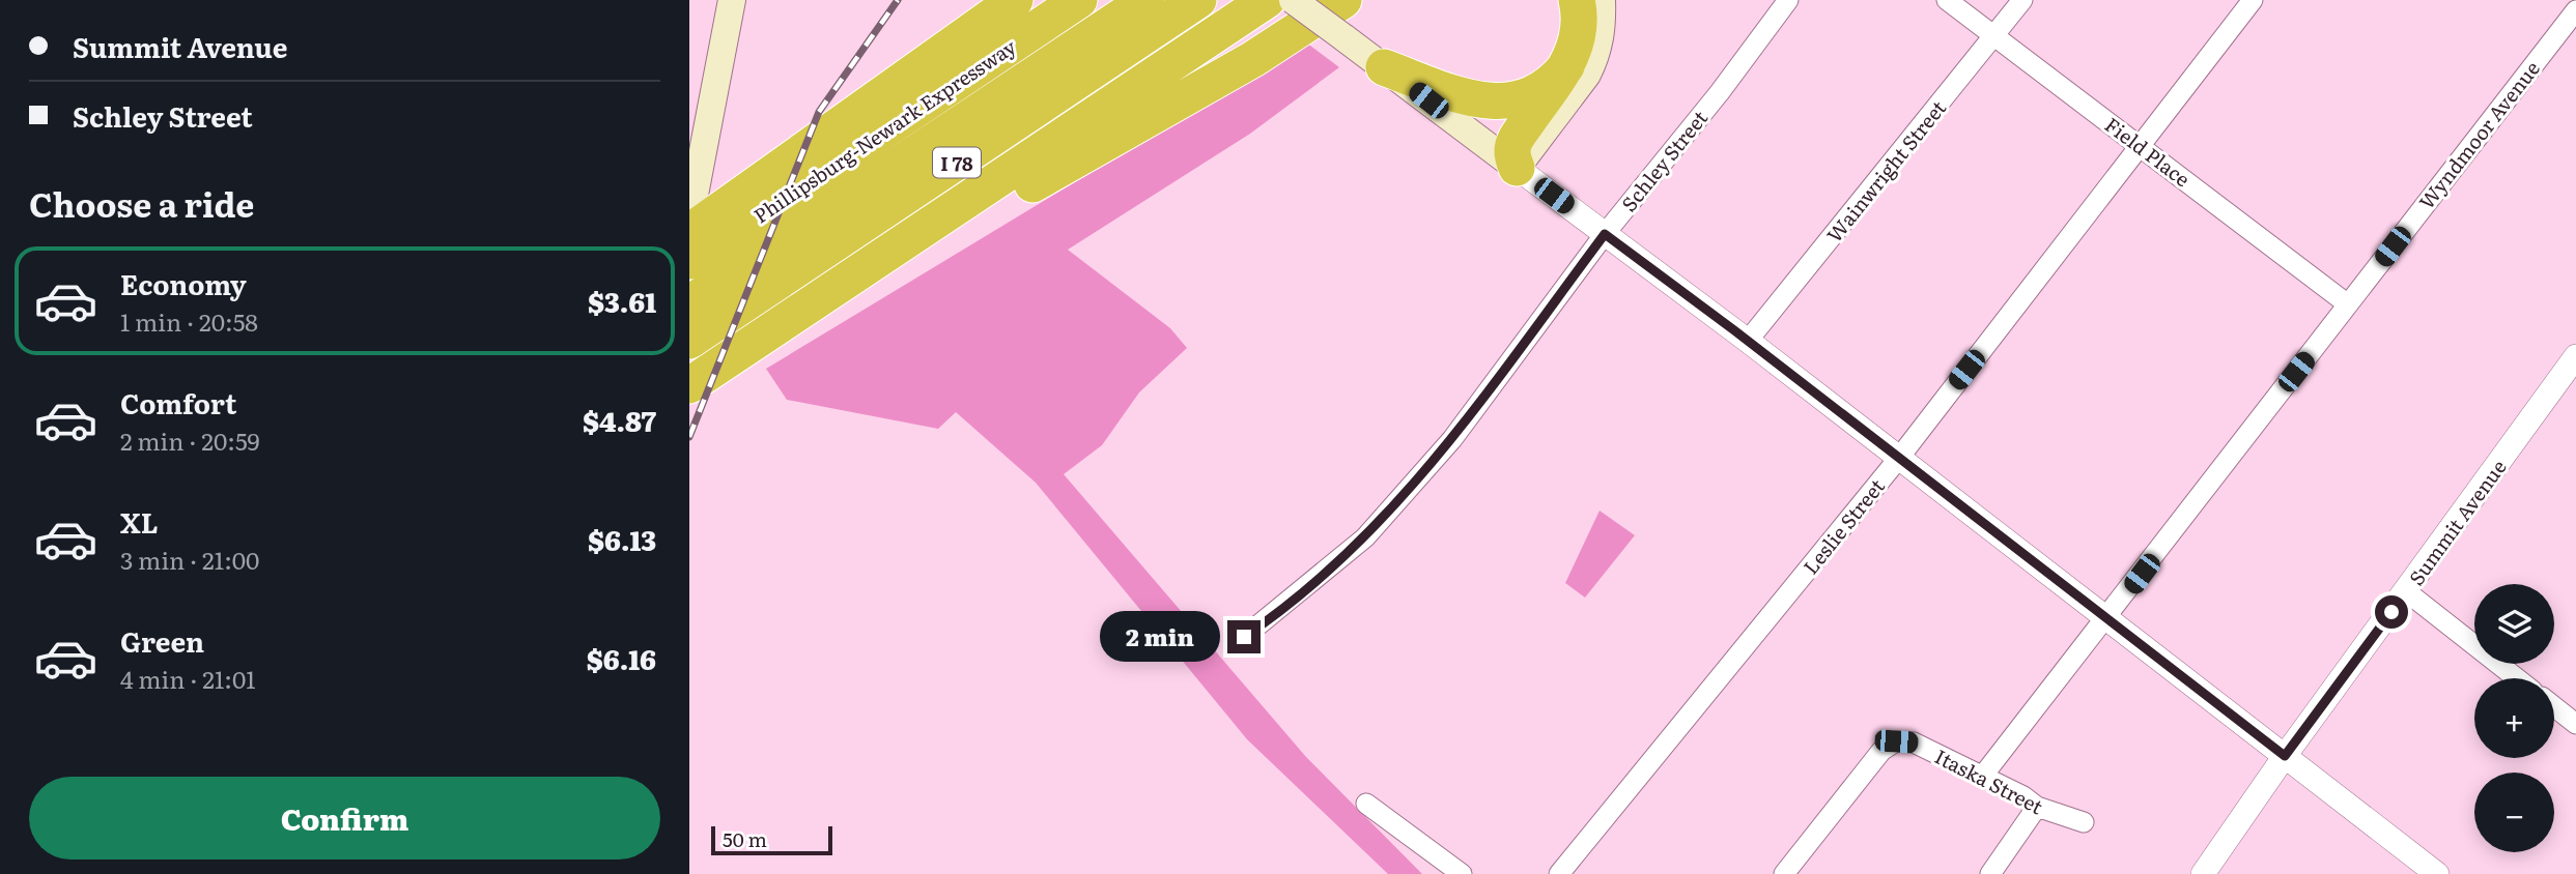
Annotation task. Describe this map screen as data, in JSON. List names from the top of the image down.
{
  "streets": {
    "highway": ["Phillipsburg-Newark Expressway", "I 78"],
    "street": [
      "Wyndmoor Avenue",
      "Field Place",
      "Schley Street",
      "Wainwright Street",
      "Summit Avenue",
      "Leslie Street",
      "Itaska Street"
    ]
  },
  "crossings": [
    ["Wyndmoor Avenue", "Field Place"],
    ["Wyndmoor Avenue", "Itaska Street"],
    ["Field Place", "Wainwright Street"],
    ["Field Place", "Leslie Street"]
  ],
  "scale_bar": "50 m",
  "page": {
    "banner": ["Summit Avenue", "Schley Street"],
    "heading": "Choose a ride",
    "list": [
      {
        "name": "Economy",
        "note": "1 min · 20:58",
        "value": "$3.61"
      },
      {
        "name": "Comfort",
        "note": "2 min · 20:59",
        "value": "$4.87"
      },
      {
        "name": "XL",
        "note": "3 min · 21:00",
        "value": "$6.13"
      },
      {
        "name": "Green",
        "note": "4 min · 21:01",
        "value": "$6.16"
      }
    ],
    "map_buttons": ["+", "−"],
    "bubble": "2 min",
    "buttons": "Confirm",
    "scale": "50 m"
  }
}
